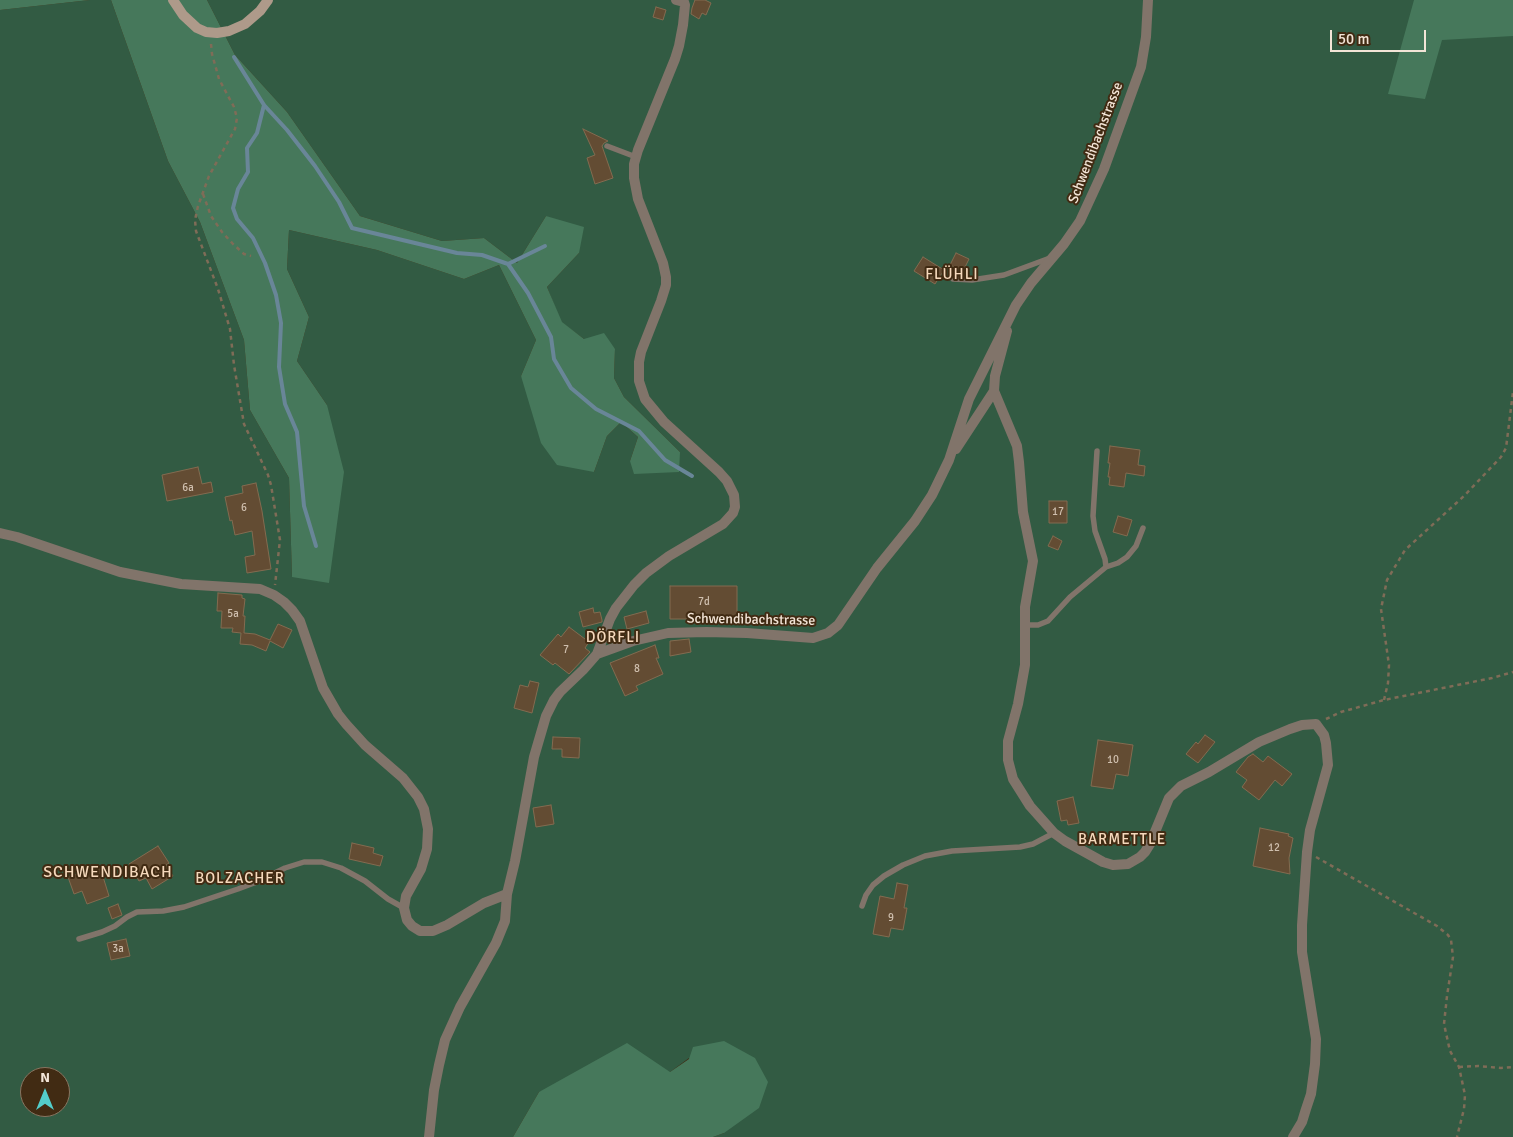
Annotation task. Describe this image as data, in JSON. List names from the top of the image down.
{
  "streets": {
    "street": ["Schwendibachstrasse"]
  },
  "districts": [
    "FLÜHLI",
    "DÖRFLI",
    "BARMETTLE",
    "SCHWENDIBACH",
    "BOLZACHER"
  ],
  "house_numbers": [
    "6a",
    "6",
    "17",
    "7d",
    "5a",
    "7",
    "8",
    "10",
    "12",
    "9",
    "3a"
  ],
  "scale_bar": "50 m",
  "north": "top"
}
